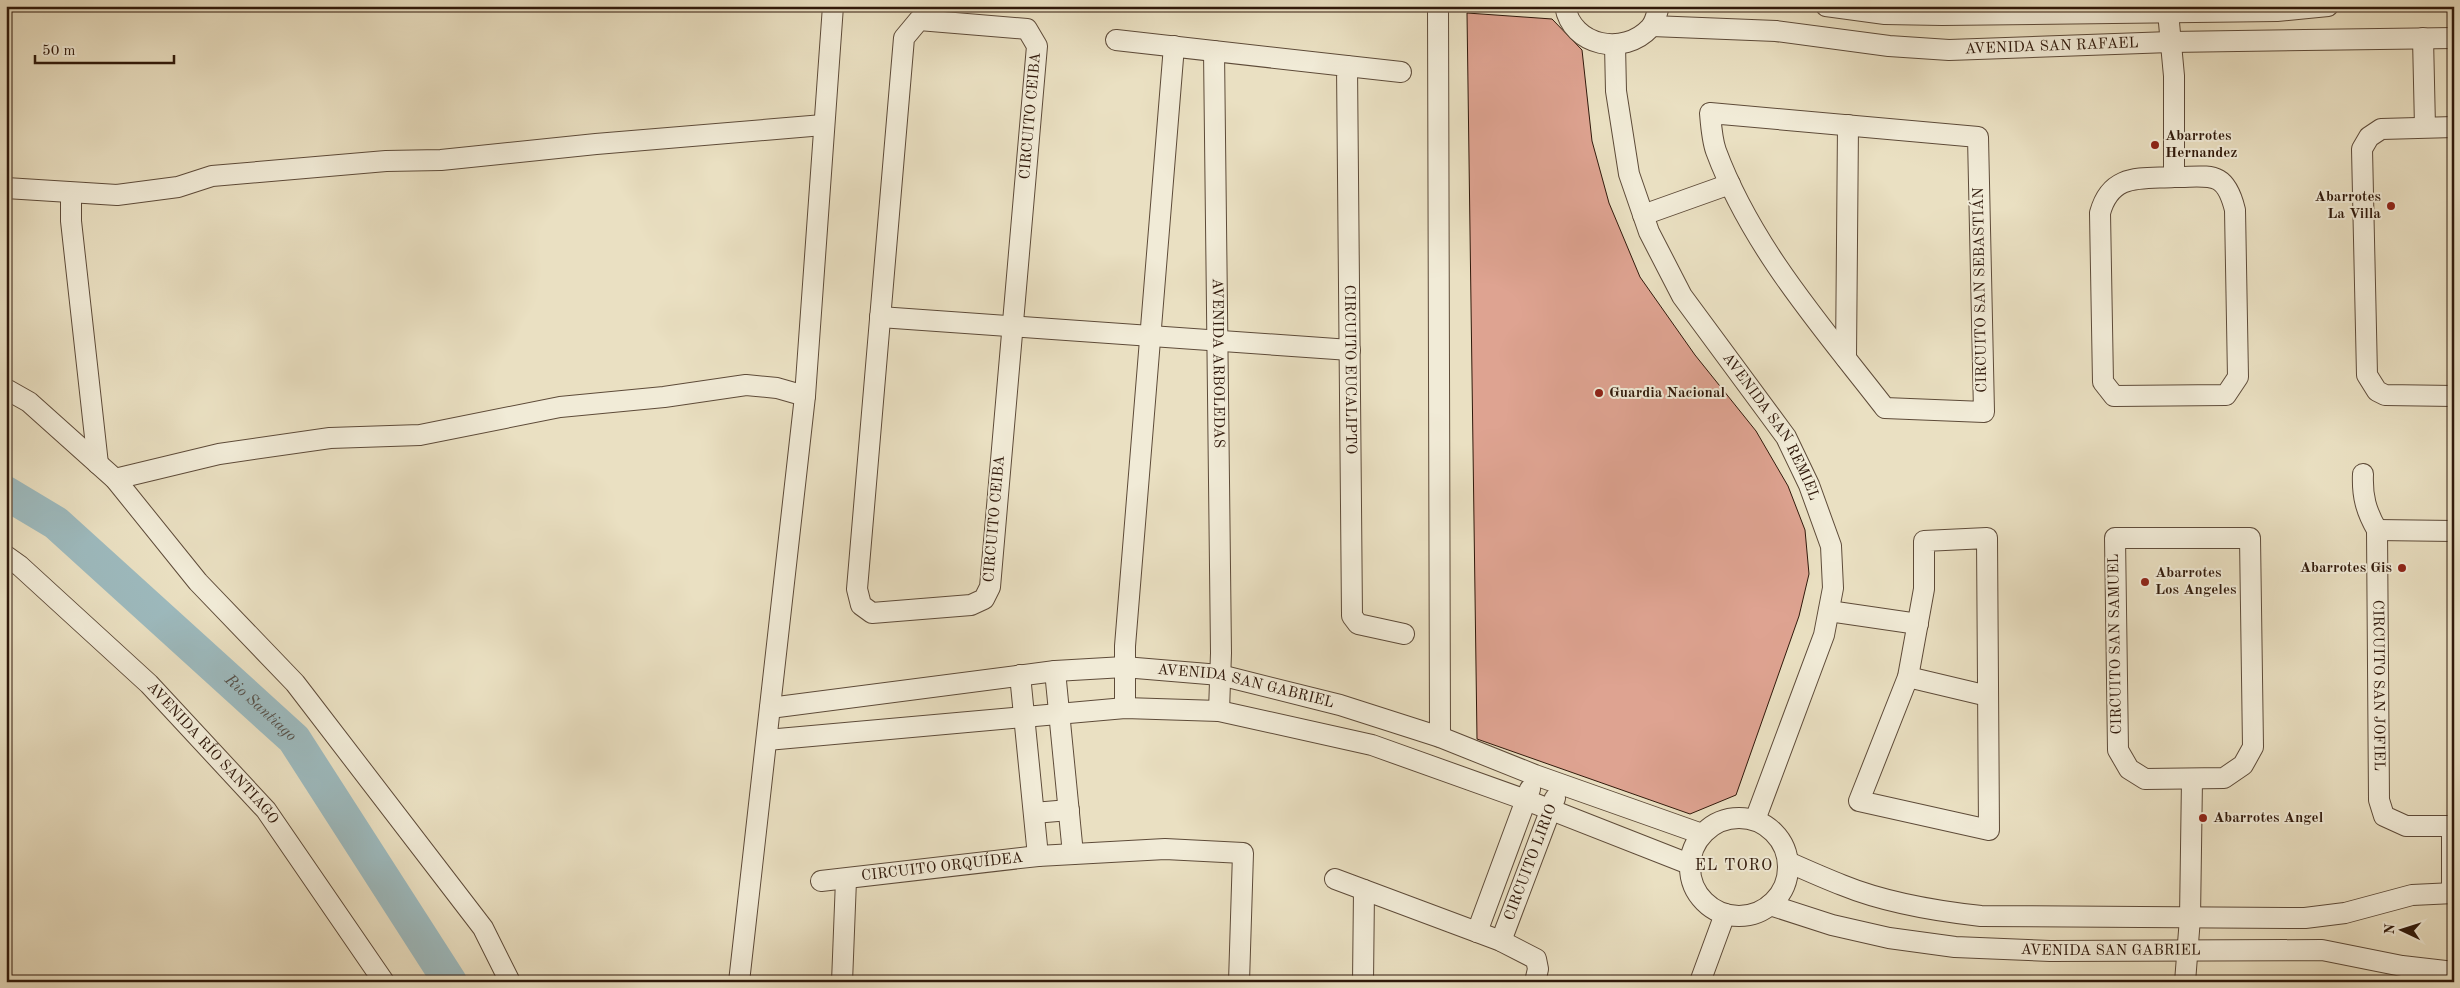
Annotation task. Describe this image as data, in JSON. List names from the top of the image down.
{
  "streets": {
    "street": [
      "AVENIDA SAN RAFAEL",
      "CIRCUITO CEIBA",
      "CIRCUITO SAN SEBASTIÁN",
      "AVENIDA ARBOLEDAS",
      "CIRCUITO EUCALIPTO",
      "AVENIDA SAN REMIEL",
      "CIRCUITO SAN SAMUEL",
      "CIRCUITO SAN JOFIEL",
      "AVENIDA SAN GABRIEL",
      "AVENIDA RÍO SANTIAGO",
      "CIRCUITO LIRIO",
      "CIRCUITO ORQUÍDEA"
    ]
  },
  "crossings": [
    ["AVENIDA ARBOLEDAS", "AVENIDA SAN GABRIEL"],
    ["AVENIDA SAN REMIEL", "AVENIDA SAN GABRIEL"],
    ["AVENIDA SAN GABRIEL", "CIRCUITO LIRIO"],
    ["AVENIDA SAN GABRIEL", "CIRCUITO ORQUÍDEA"]
  ],
  "districts": ["EL TORO"],
  "water": ["Rio Santiago"],
  "places": [
    "Abarrotes Hernandez",
    "Abarrotes La Villa",
    "Guardia Nacional",
    "Abarrotes Gis",
    "Abarrotes Los Angeles",
    "Abarrotes Angel"
  ],
  "scale_bar": "50 m",
  "north": "left"
}
